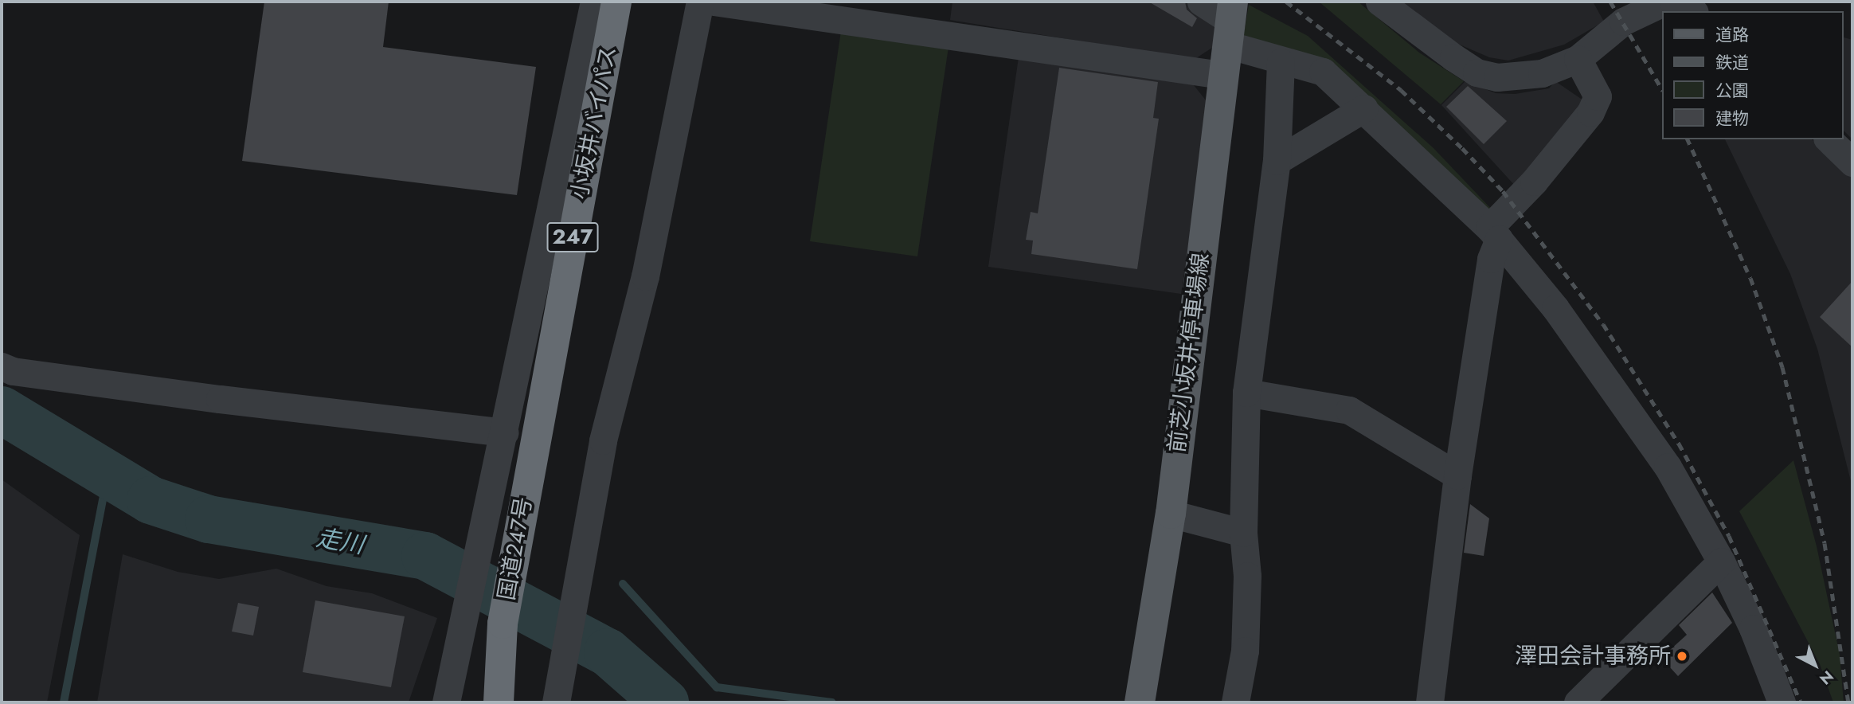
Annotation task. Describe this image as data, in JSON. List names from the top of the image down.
{
  "streets": {
    "highway": ["小坂井バイパス", "247", "国道247号"],
    "main road": ["前芝小坂井停車場線"]
  },
  "crossings": [
    ["小坂井バイパス", "国道247号"]
  ],
  "water": ["走川"],
  "places": ["澤田会計事務所"],
  "legend": [
    "道路",
    "鉄道",
    "公園",
    "建物"
  ],
  "north": "bottom right"
}
